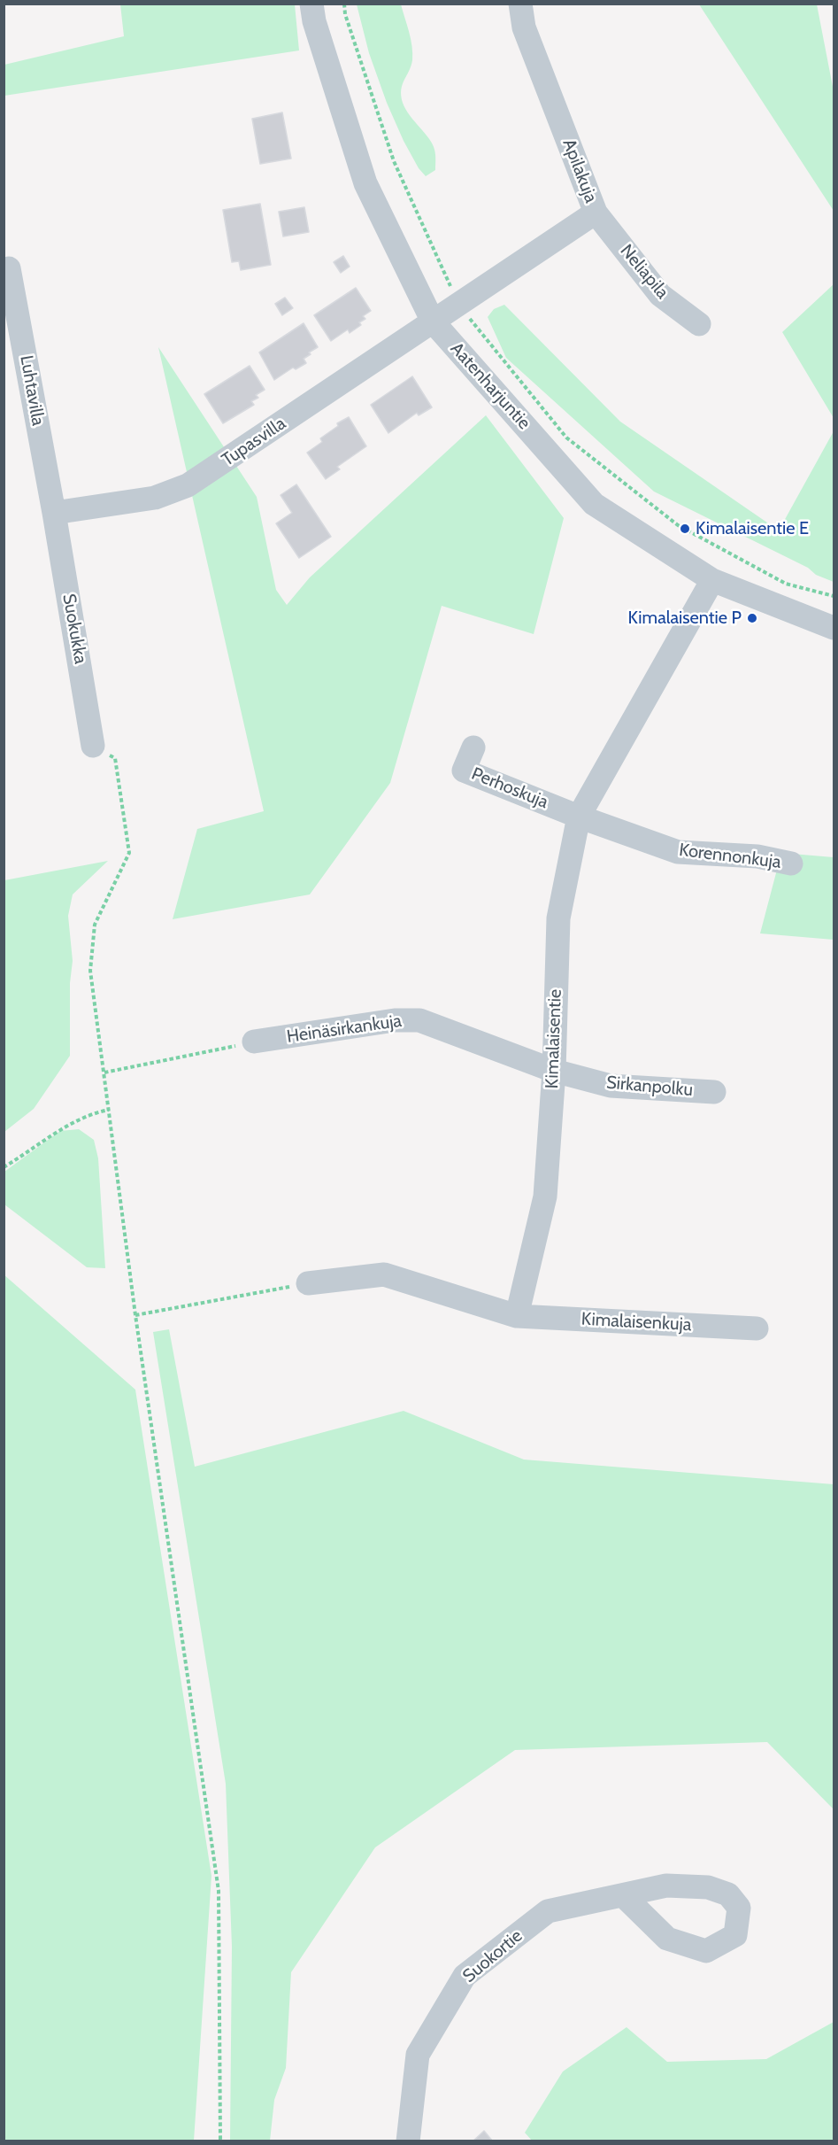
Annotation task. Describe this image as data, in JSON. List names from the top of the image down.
{
  "streets": {
    "street": [
      "Apilakuja",
      "Neliapila",
      "Aatenharjuntie",
      "Luhtavilla",
      "Tupasvilla",
      "Suokukka",
      "Perhoskuja",
      "Korennonkuja",
      "Heinäsirkankuja",
      "Kimalaisentie",
      "Sirkanpolku",
      "Kimalaisenkuja",
      "Suokortie"
    ]
  },
  "crossings": [
    ["Apilakuja", "Neliapila"],
    ["Apilakuja", "Aatenharjuntie"],
    ["Apilakuja", "Tupasvilla"],
    ["Aatenharjuntie", "Tupasvilla"],
    ["Aatenharjuntie", "Kimalaisentie"],
    ["Luhtavilla", "Tupasvilla"],
    ["Luhtavilla", "Suokukka"],
    ["Tupasvilla", "Suokukka"],
    ["Perhoskuja", "Korennonkuja"],
    ["Perhoskuja", "Kimalaisentie"],
    ["Korennonkuja", "Kimalaisentie"],
    ["Heinäsirkankuja", "Kimalaisentie"],
    ["Heinäsirkankuja", "Sirkanpolku"],
    ["Kimalaisentie", "Sirkanpolku"],
    ["Kimalaisentie", "Kimalaisenkuja"]
  ],
  "places": ["Kimalaisentie E", "Kimalaisentie P"]
}
